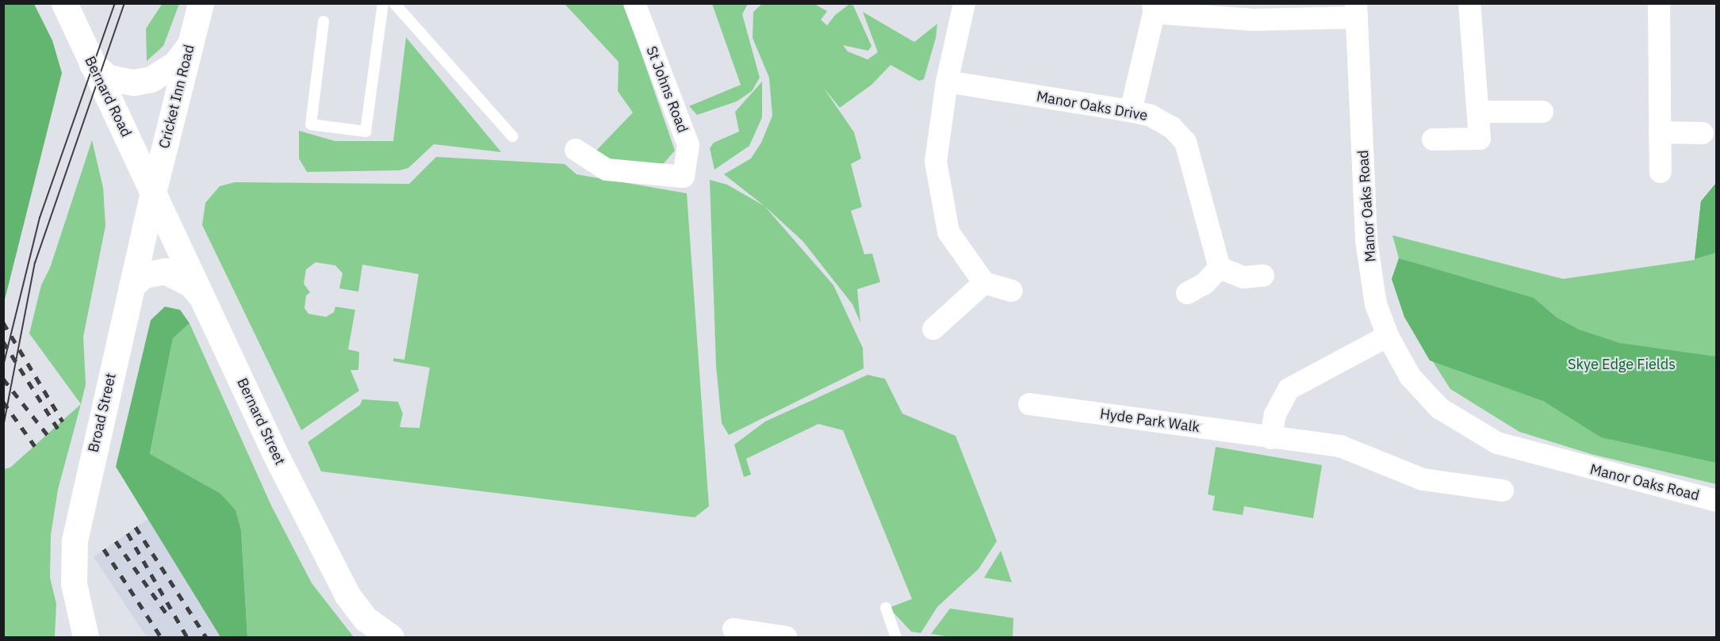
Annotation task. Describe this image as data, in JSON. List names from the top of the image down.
{
  "streets": {
    "main road": [
      "Bernard Road",
      "Cricket Inn Road",
      "Broad Street",
      "Bernard Street"
    ],
    "street": [
      "St Johns Road",
      "Manor Oaks Drive",
      "Manor Oaks Road",
      "Hyde Park Walk"
    ]
  },
  "crossings": [
    ["Bernard Road", "Cricket Inn Road"],
    ["Bernard Road", "Broad Street"],
    ["Bernard Road", "Bernard Street"],
    ["Cricket Inn Road", "Broad Street"],
    ["Cricket Inn Road", "Bernard Street"],
    ["Broad Street", "Bernard Street"]
  ],
  "parks": ["Skye Edge Fields"]
}
